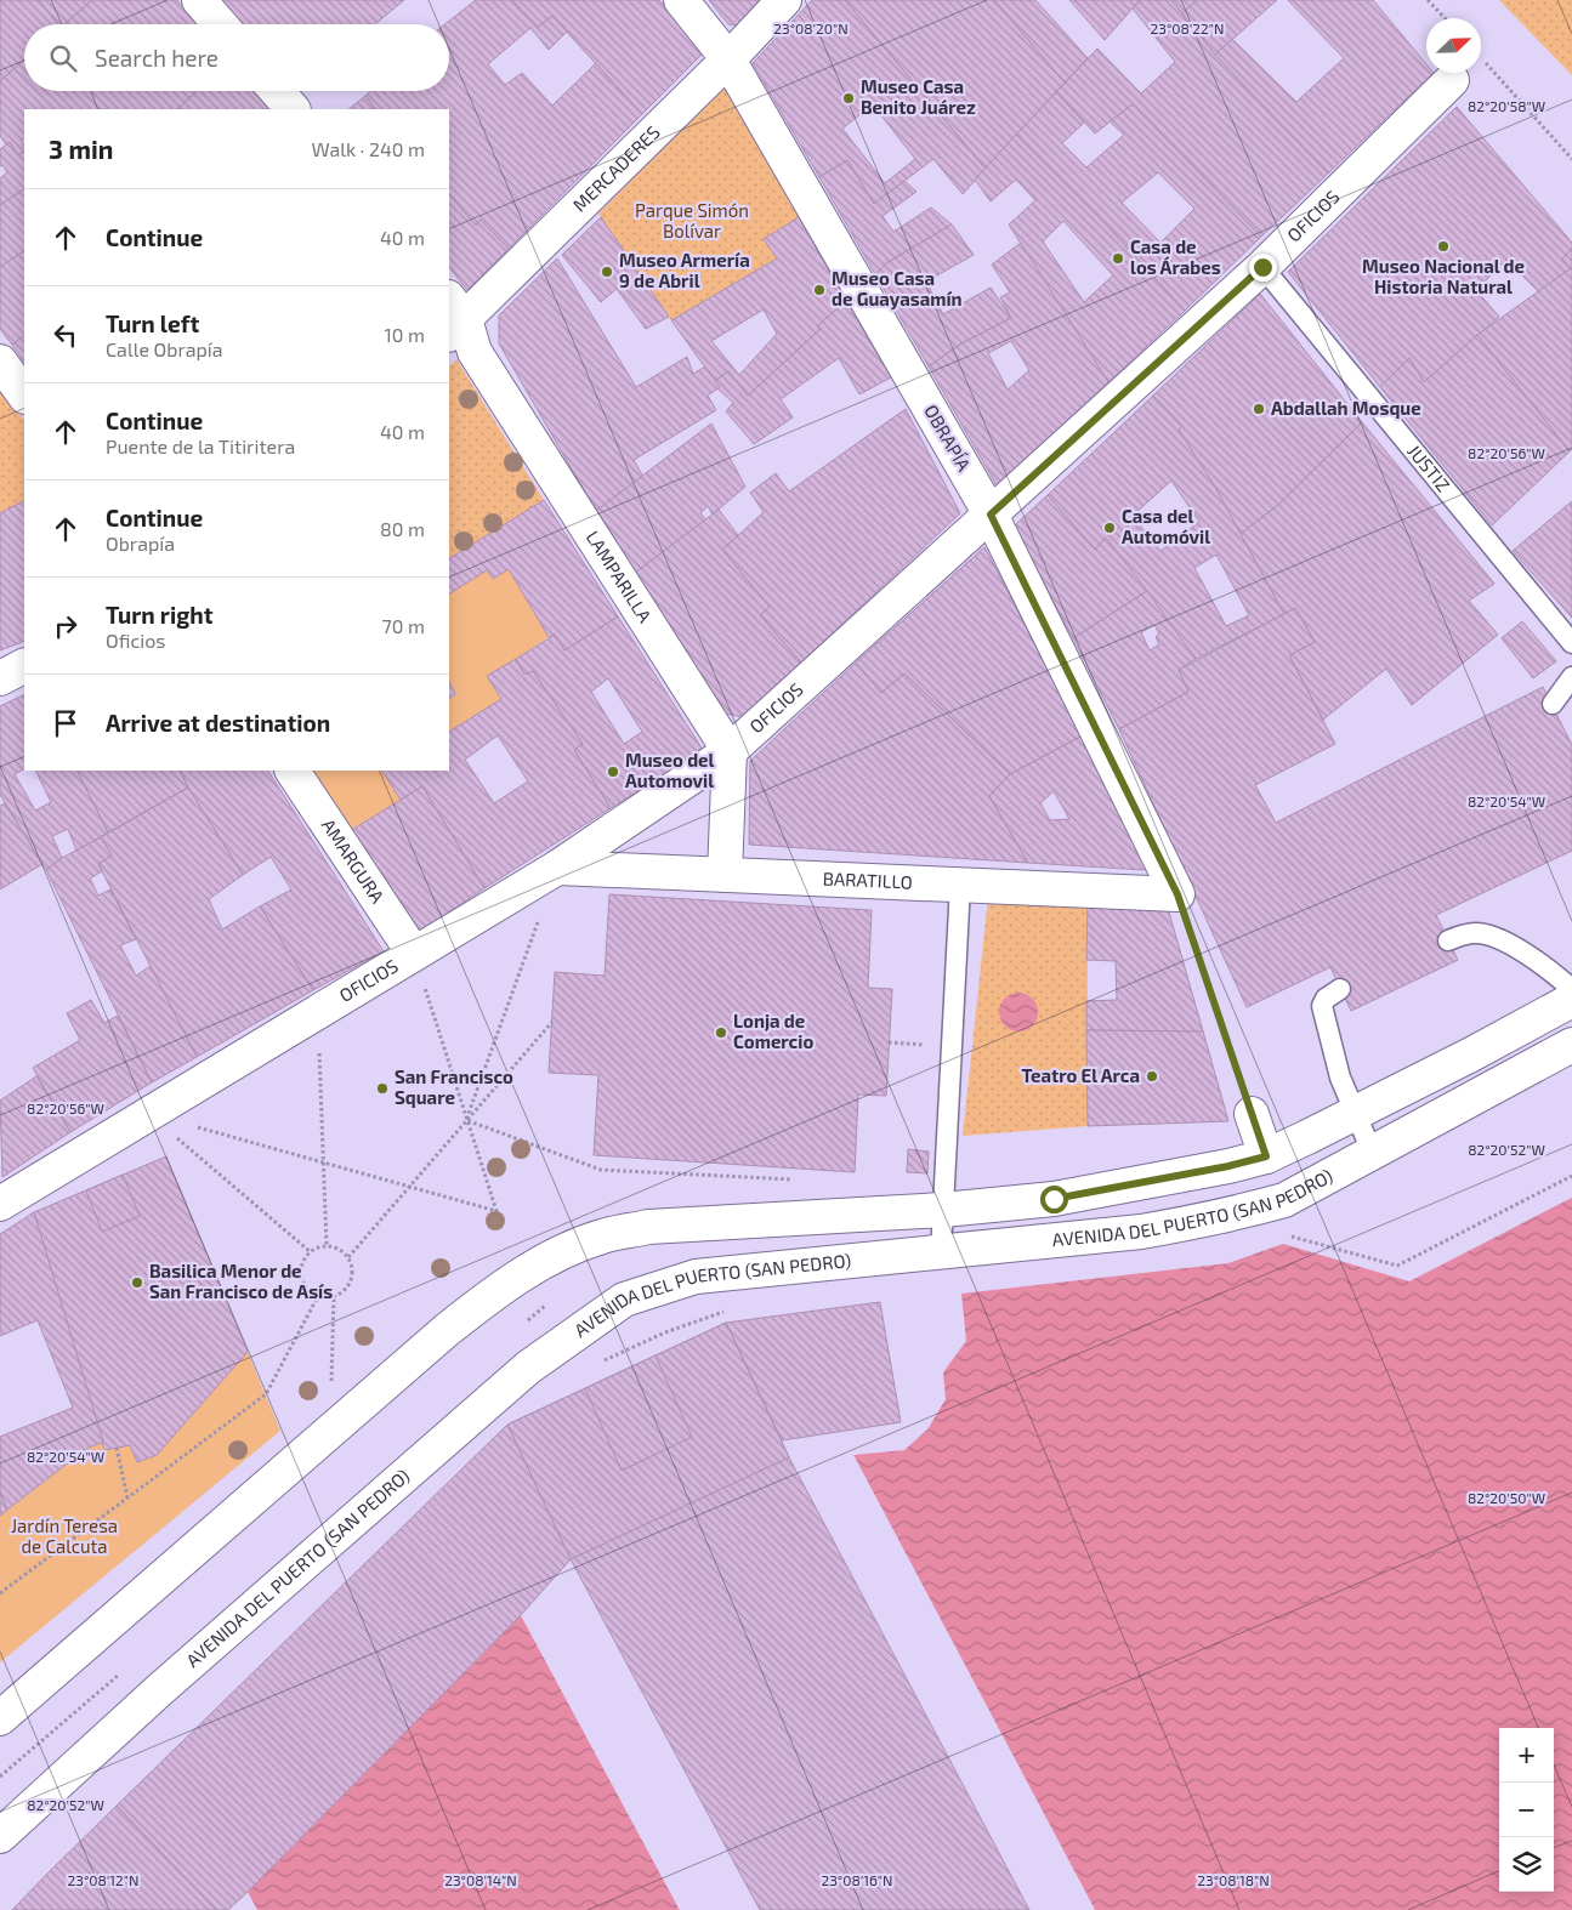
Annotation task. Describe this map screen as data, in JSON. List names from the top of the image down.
{
  "streets": {
    "street": [
      "MERCADERES",
      "OFICIOS",
      "OBRAPÍA",
      "LAMPARILLA",
      "AMARGURA",
      "BARATILLO",
      "AVENIDA DEL PUERTO (SAN PEDRO)"
    ],
    "lane": ["JUSTIZ"]
  },
  "crossings": [
    ["MERCADERES", "OBRAPÍA"],
    ["MERCADERES", "LAMPARILLA"],
    ["OFICIOS", "OBRAPÍA"],
    ["OFICIOS", "JUSTIZ"],
    ["OFICIOS", "LAMPARILLA"],
    ["OFICIOS", "AMARGURA"],
    ["OFICIOS", "BARATILLO"],
    ["OBRAPÍA", "BARATILLO"]
  ],
  "parks": ["Parque Simón Bolívar", "Jardín Teresa de Calcuta"],
  "places": [
    "Museo Casa Benito Juárez",
    "Museo Nacional de Historia Natural",
    "Casa de los Árabes",
    "Museo Armería 9 de Abril",
    "Museo Casa de Guayasamín",
    "Abdallah Mosque",
    "Casa del Automóvil",
    "Museo del Automovil",
    "Lonja de Comercio",
    "Teatro El Arca",
    "San Francisco Square",
    "Basilica Menor de San Francisco de Asís"
  ],
  "north": "top right",
  "page": {
    "search": "Search here",
    "heading": ["3 min", "Walk · 240 m"],
    "list": [
      ["Continue", "40 m"],
      ["Turn left", "Calle Obrapía", "10 m"],
      ["Continue", "Puente de la Titiritera", "40 m"],
      ["Continue", "Obrapía", "80 m"],
      ["Turn right", "Oficios", "70 m"],
      "Arrive at destination"
    ],
    "map_buttons": ["+", "−"]
  },
  "coordinates": [
    "23°08'20\"N",
    "23°08'22\"N",
    "82°20'58\"W",
    "82°20'56\"W",
    "82°20'54\"W",
    "82°20'52\"W",
    "82°20'50\"W",
    "23°08'12\"N",
    "23°08'14\"N",
    "23°08'16\"N",
    "23°08'18\"N"
  ]
}
